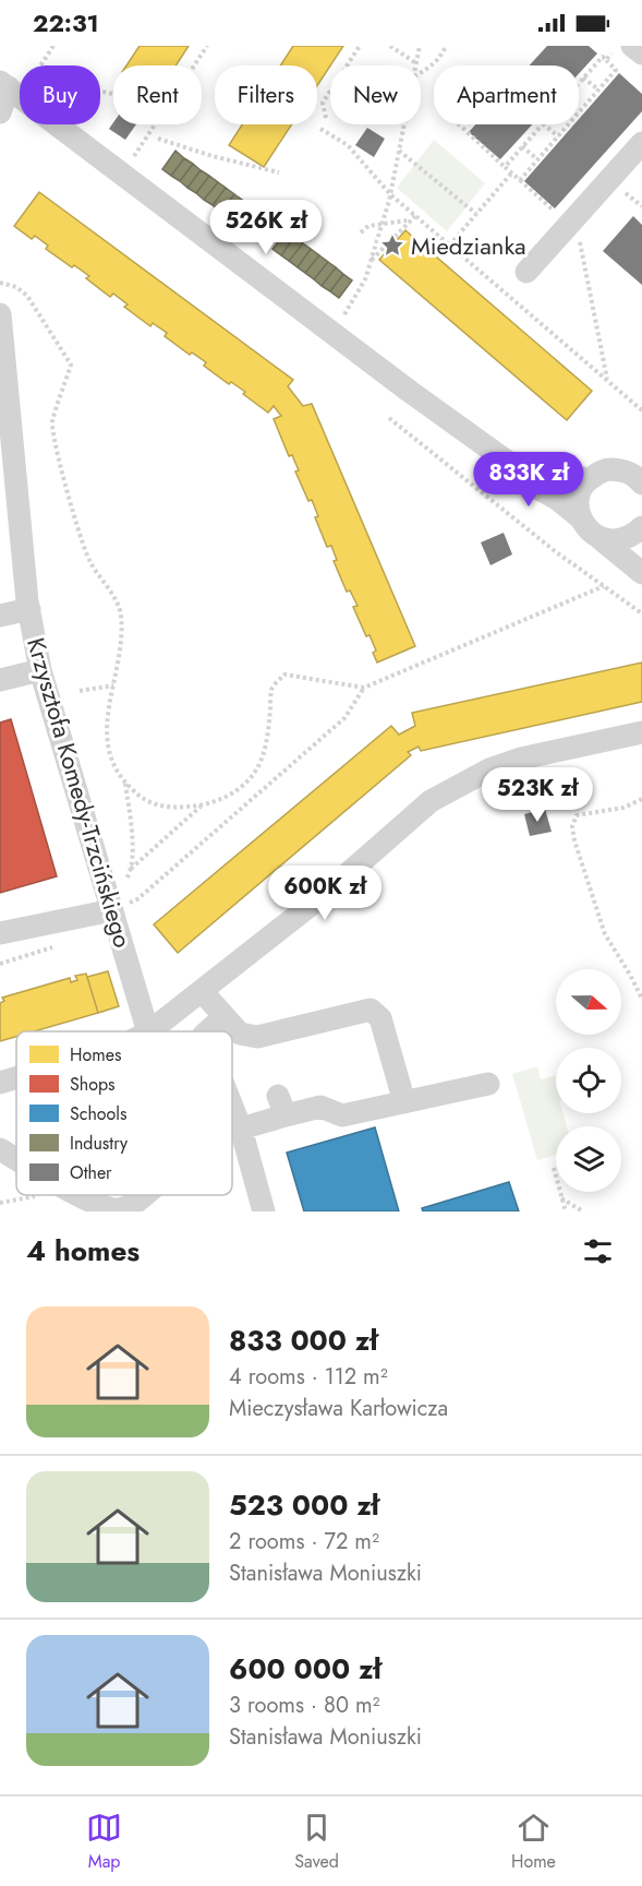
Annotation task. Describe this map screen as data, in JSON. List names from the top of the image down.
{
  "streets": {
    "street": ["Krzysztofa Komedy-Trzcińskiego"]
  },
  "places": {
    "place": ["Miedzianka"]
  },
  "legend": [
    "Homes",
    "Shops",
    "Schools",
    "Industry",
    "Other"
  ],
  "north": "right",
  "page": {
    "status": "22:31",
    "chip": [
      "Buy",
      "Rent",
      "Filters",
      "New",
      "Apartment"
    ],
    "price": [
      "526K zł",
      "833K zł",
      "523K zł",
      "600K zł"
    ],
    "heading": "4 homes",
    "list": [
      {
        "name": "833 000 zł",
        "note": "4 rooms · 112 m² · Mieczysława Karłowicza"
      },
      {
        "name": "523 000 zł",
        "note": "2 rooms · 72 m² · Stanisława Moniuszki"
      },
      {
        "name": "600 000 zł",
        "note": "3 rooms · 80 m² · Stanisława Moniuszki"
      }
    ],
    "tabs": ["Map", "Saved", "Home"]
  }
}
